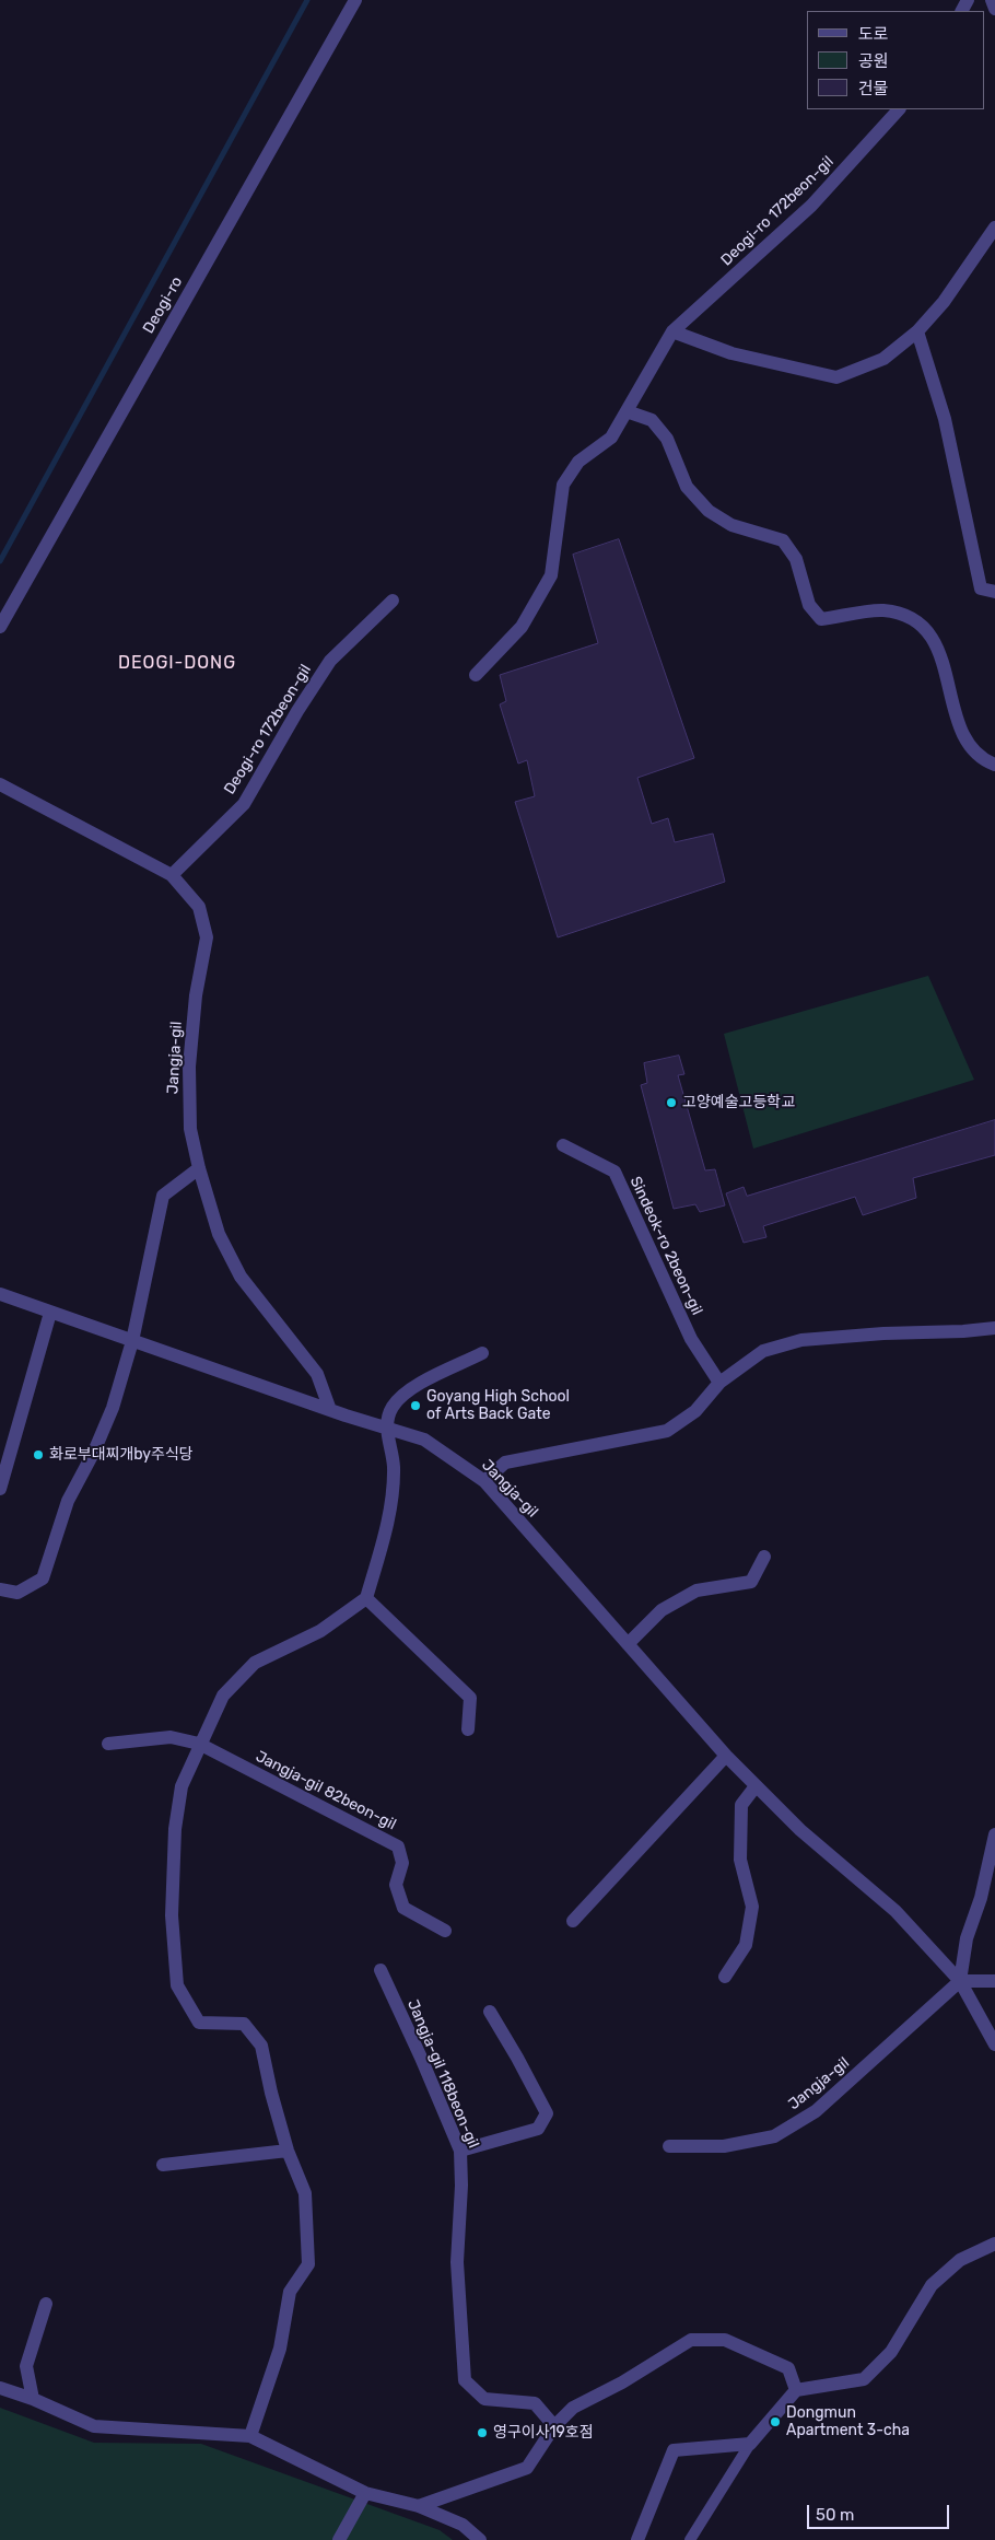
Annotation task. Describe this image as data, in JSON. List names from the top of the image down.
{
  "streets": {
    "street": [
      "Deogi-ro 172beon-gil",
      "Deogi-ro",
      "Jangja-gil",
      "Sindeok-ro 2beon-gil",
      "Jangja-gil 82beon-gil",
      "Jangja-gil 118beon-gil"
    ]
  },
  "crossings": [
    ["Deogi-ro 172beon-gil", "Jangja-gil"]
  ],
  "districts": ["DEOGI-DONG"],
  "places": [
    "고양예술고등학교",
    "Goyang High School of Arts Back Gate",
    "화로부대찌개by주식당",
    "Dongmun Apartment 3-cha",
    "영구이사19호점"
  ],
  "legend": ["도로", "공원", "건물"],
  "scale_bar": "50 m"
}
